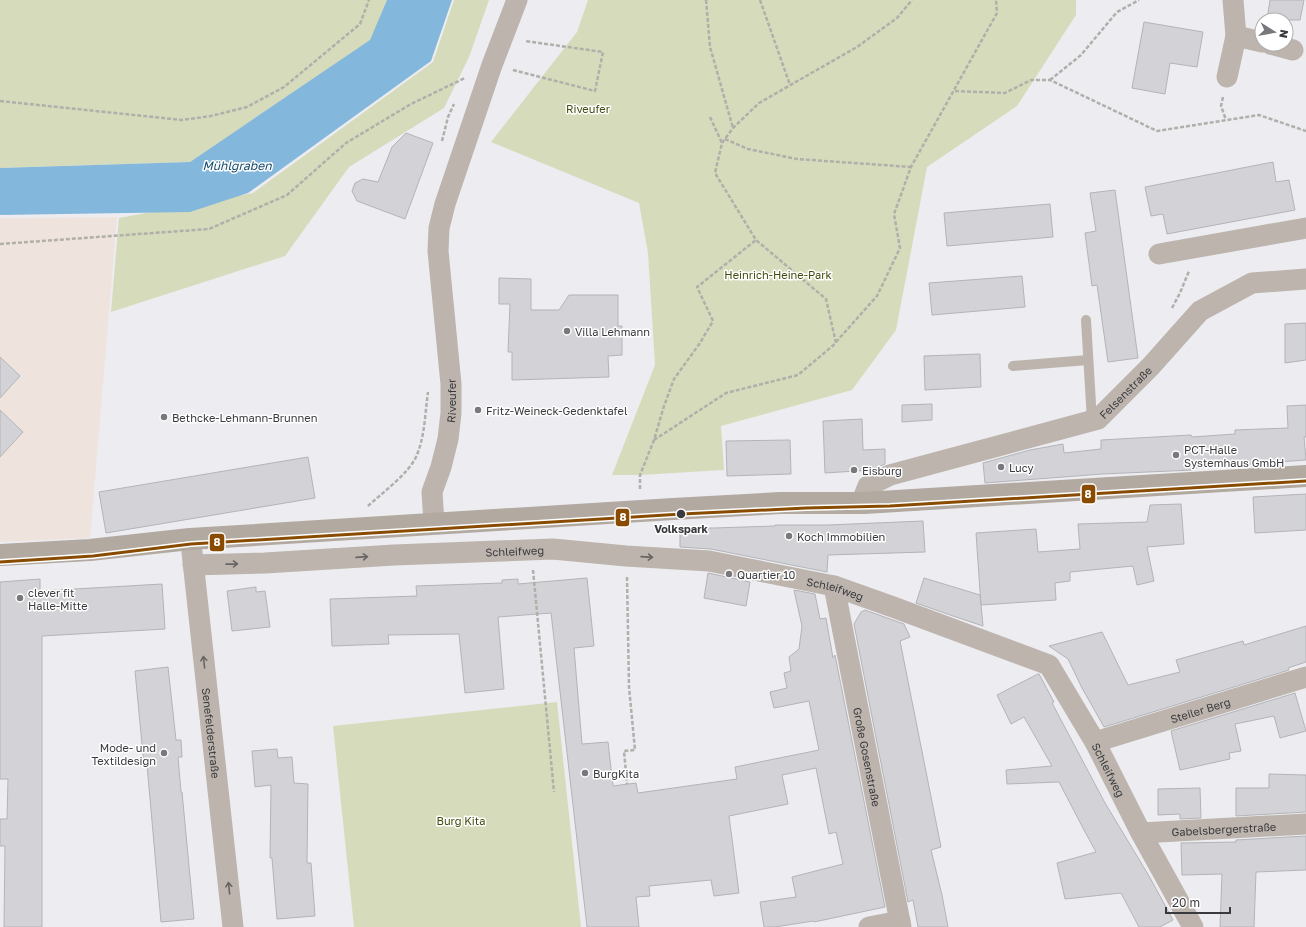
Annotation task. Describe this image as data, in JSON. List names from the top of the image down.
{
  "streets": {
    "street": [
      "Felsenstraße",
      "Riveufer",
      "Schleifweg",
      "Steiler Berg",
      "Senefelderstraße",
      "Große Gosenstraße",
      "Gabelsbergerstraße"
    ]
  },
  "crossings": [
    ["Schleifweg", "Steiler Berg"],
    ["Schleifweg", "Senefelderstraße"],
    ["Schleifweg", "Große Gosenstraße"],
    ["Schleifweg", "Gabelsbergerstraße"]
  ],
  "one_way": ["Senefelderstraße"],
  "water": ["Mühlgraben"],
  "parks": ["Riveufer", "Heinrich-Heine-Park", "Burg Kita"],
  "places": [
    "Villa Lehmann",
    "Fritz-Weineck-Gedenktafel",
    "Bethcke-Lehmann-Brunnen",
    "PCT-Halle Systemhaus GmbH",
    "Lucy",
    "Eisburg",
    "Volkspark",
    "Koch Immobilien",
    "Quartier 10",
    "clever fit Halle-Mitte",
    "Mode- und Textildesign",
    "BurgKita"
  ],
  "lines": ["transit line 8"],
  "scale_bar": "20 m",
  "north": "right"
}
